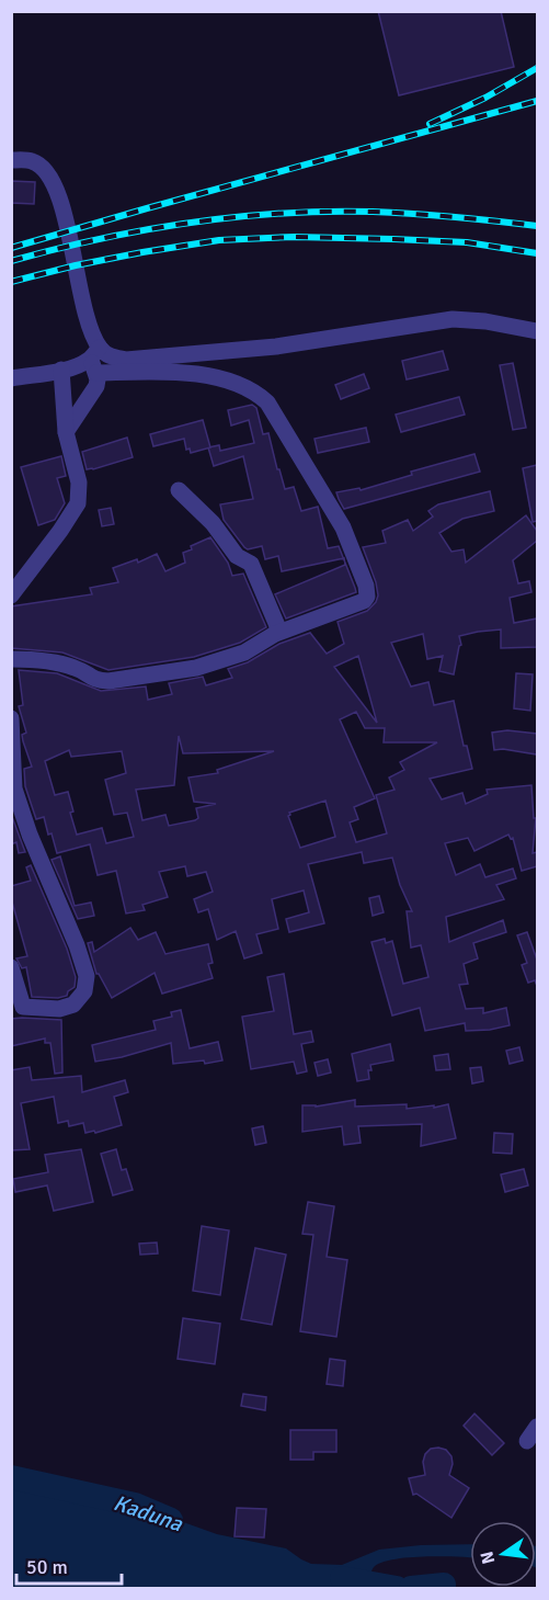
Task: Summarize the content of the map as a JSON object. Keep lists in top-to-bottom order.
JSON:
{
  "water": ["Kaduna"],
  "scale_bar": "50 m",
  "north": "left"
}
